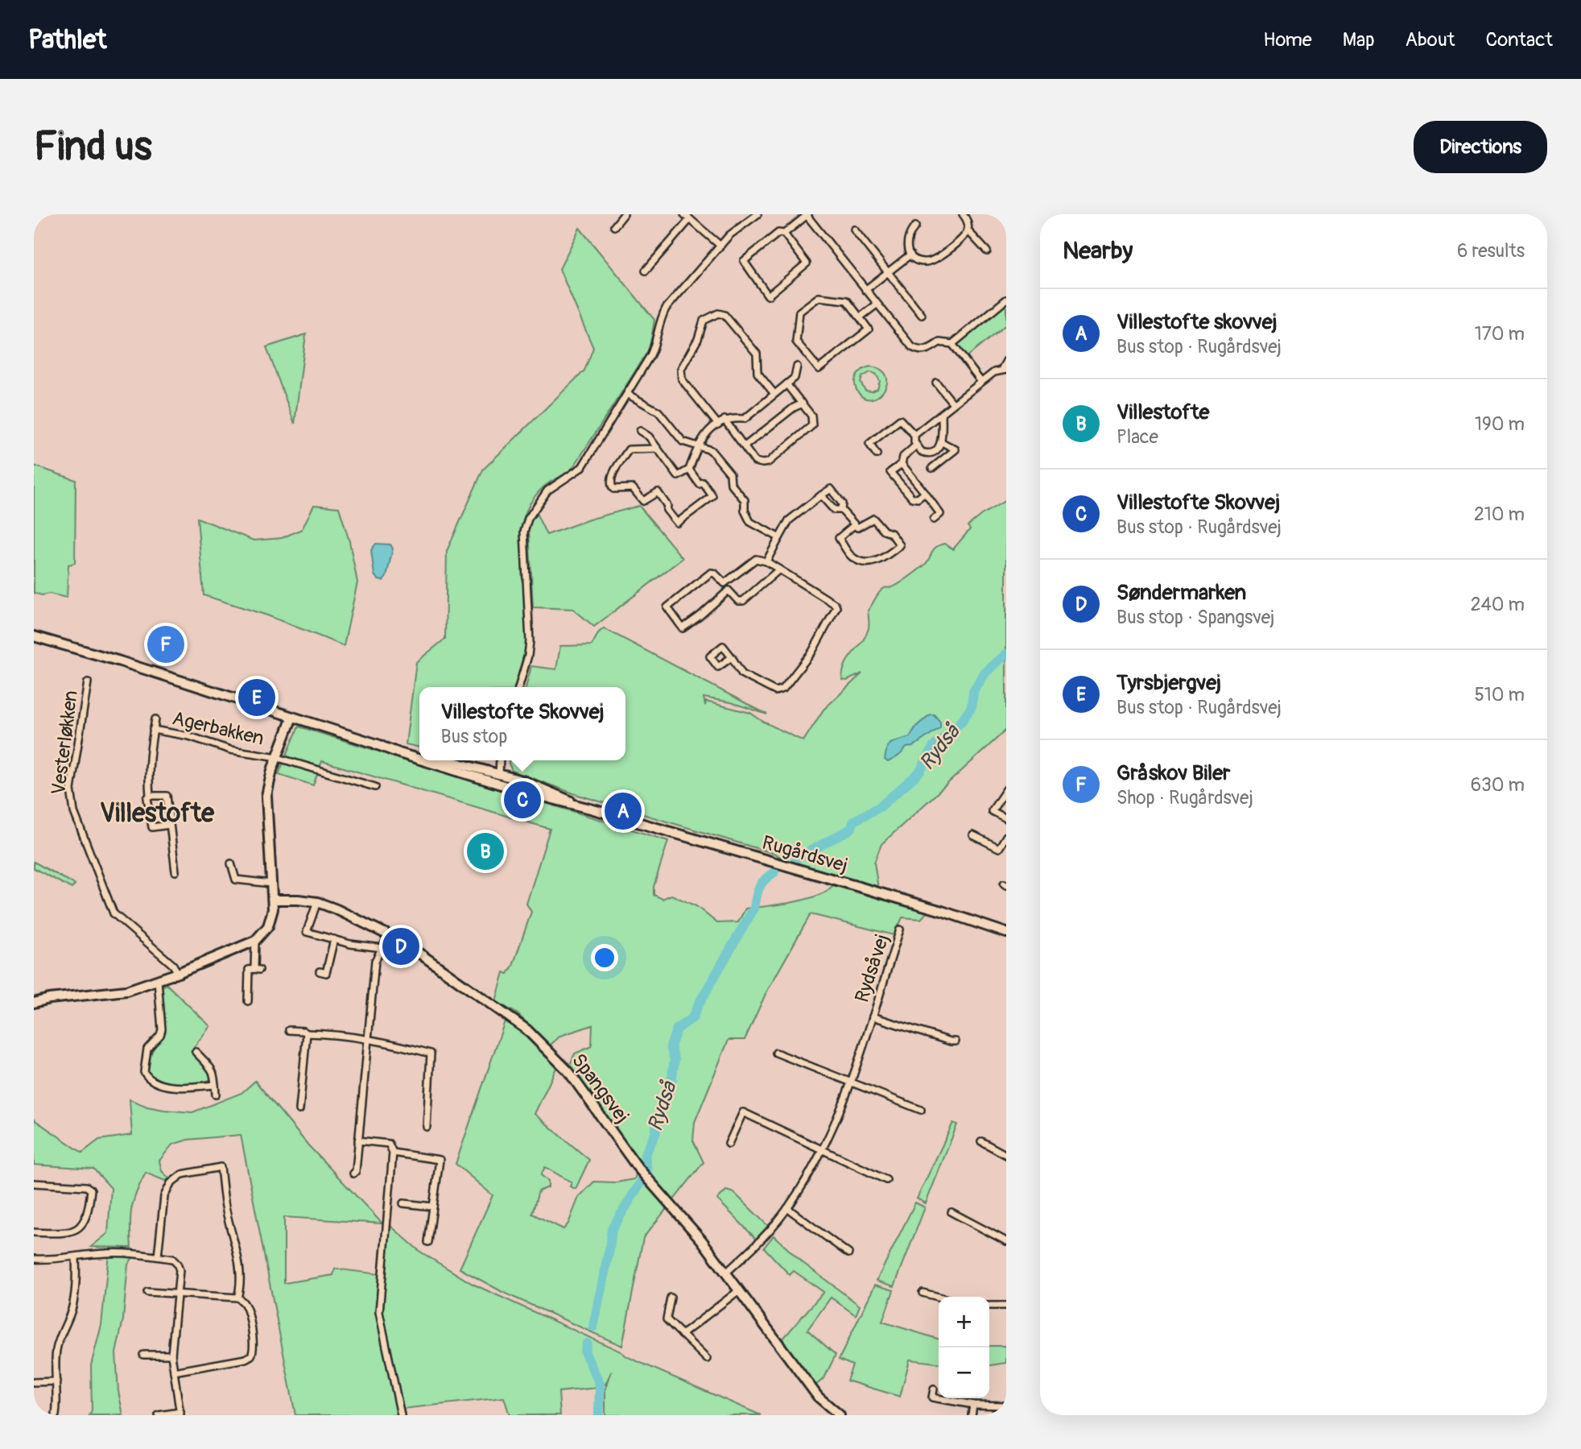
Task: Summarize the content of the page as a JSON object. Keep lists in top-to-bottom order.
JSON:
{
  "streets": {
    "street": [
      "Agerbakken",
      "Vesterløkken",
      "Rugårdsvej",
      "Rydsåvej",
      "Spangsvej"
    ]
  },
  "crossings": [
    ["Rydsåvej", "Spangsvej"]
  ],
  "districts": ["Villestofte"],
  "water": ["Rydså"],
  "page": {
    "header": "Pathlet",
    "nav": [
      "Home",
      "Map",
      "About",
      "Contact"
    ],
    "buttons": "Directions",
    "title": "Find us",
    "heading": ["Nearby", "6 results"],
    "list": [
      {
        "mark": "A",
        "name": "Villestofte skovvej",
        "note": "Bus stop · Rugårdsvej",
        "value": "170 m"
      },
      {
        "mark": "B",
        "name": "Villestofte",
        "note": "Place",
        "value": "190 m"
      },
      {
        "mark": "C",
        "name": "Villestofte Skovvej",
        "note": "Bus stop · Rugårdsvej",
        "value": "210 m"
      },
      {
        "mark": "D",
        "name": "Søndermarken",
        "note": "Bus stop · Spangsvej",
        "value": "240 m"
      },
      {
        "mark": "E",
        "name": "Tyrsbjergvej",
        "note": "Bus stop · Rugårdsvej",
        "value": "510 m"
      },
      {
        "mark": "F",
        "name": "Gråskov Biler",
        "note": "Shop · Rugårdsvej",
        "value": "630 m"
      }
    ],
    "pins": [
      "F",
      "E",
      "C",
      "A",
      "B",
      "D"
    ],
    "popup": ["Villestofte Skovvej", "Bus stop"],
    "map_buttons": ["+", "−"]
  }
}
